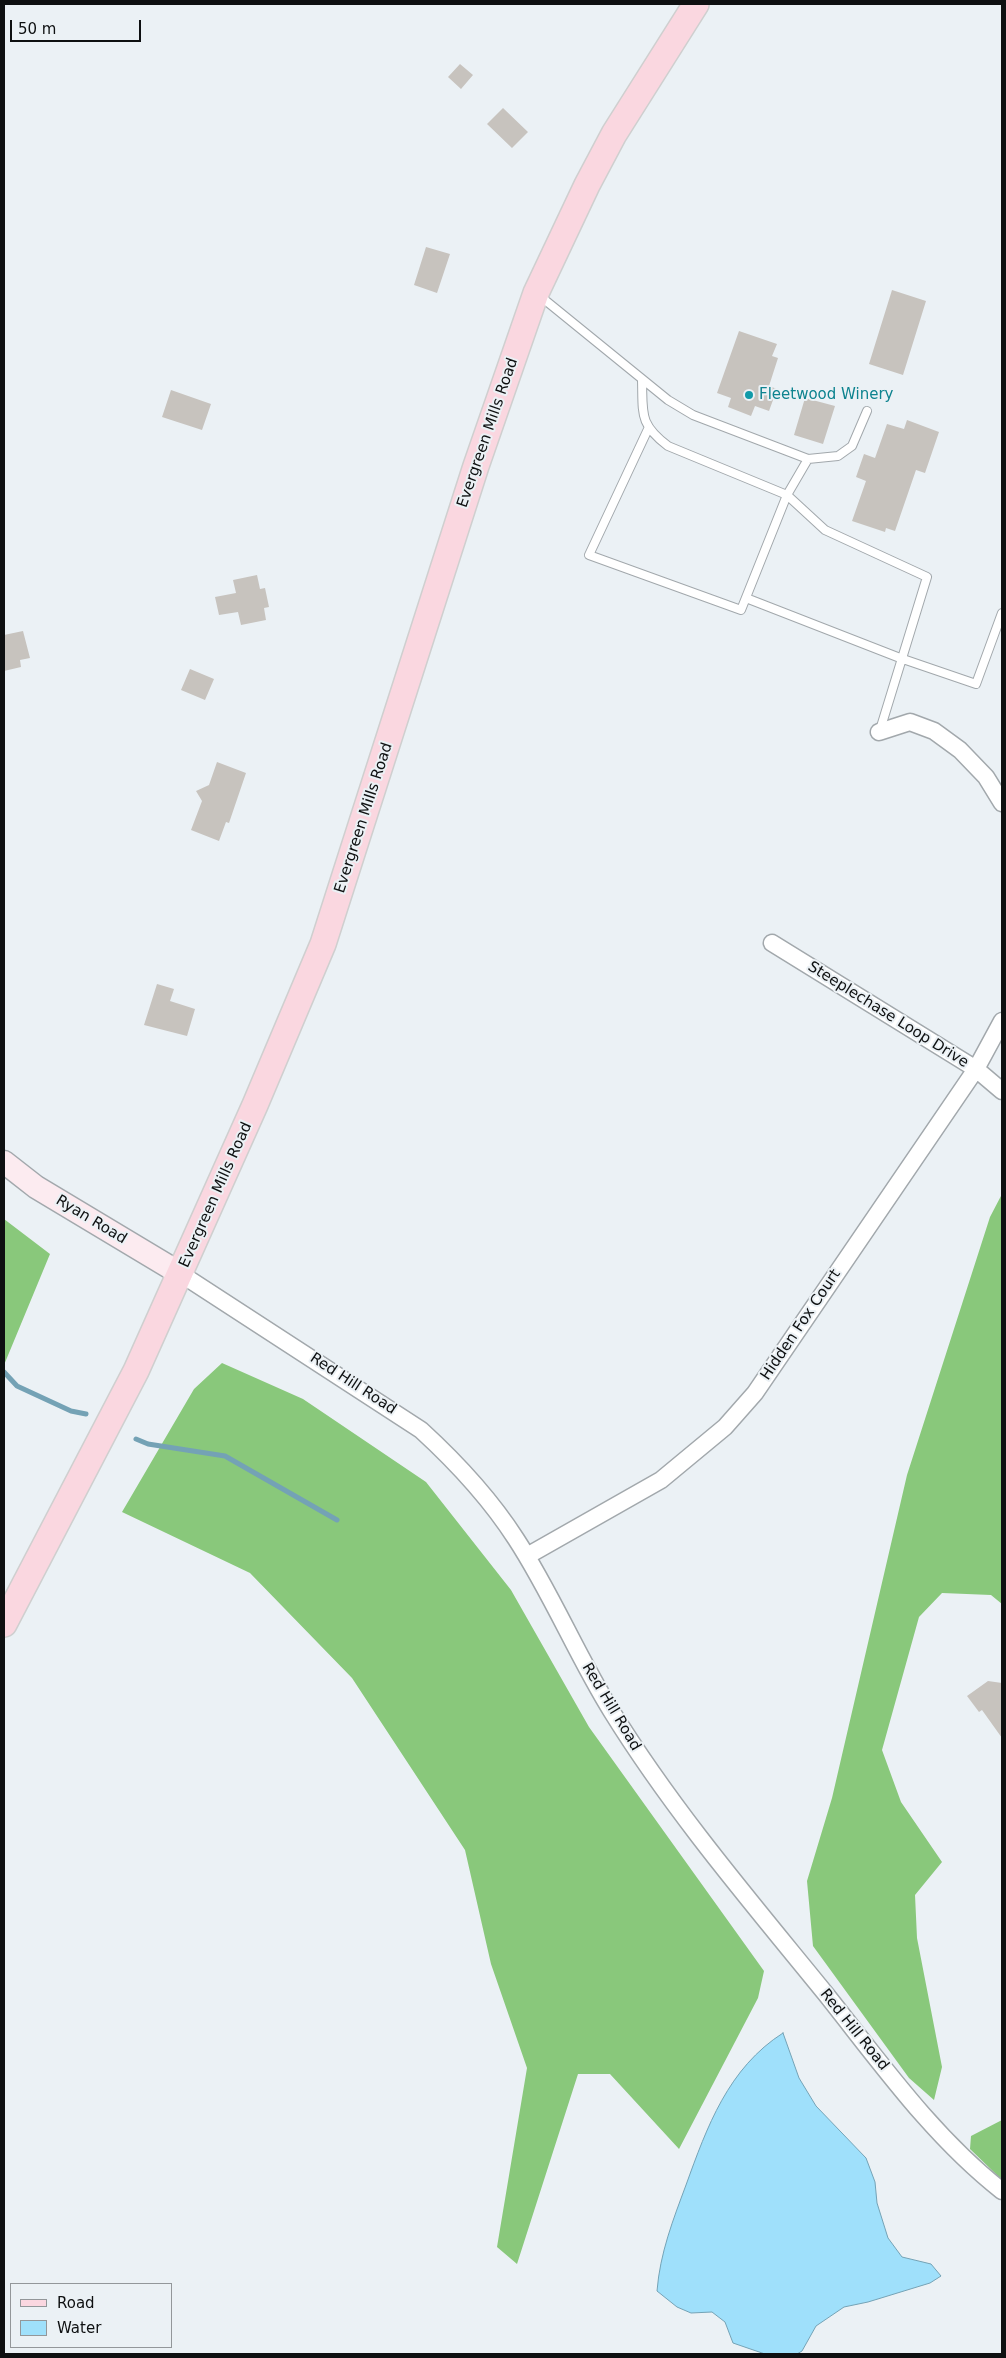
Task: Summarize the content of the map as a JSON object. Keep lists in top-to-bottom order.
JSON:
{
  "streets": {
    "main road": ["Evergreen Mills Road", "Ryan Road"],
    "street": ["Steeplechase Loop Drive", "Hidden Fox Court", "Red Hill Road"]
  },
  "crossings": [
    ["Evergreen Mills Road", "Ryan Road"],
    ["Evergreen Mills Road", "Red Hill Road"],
    ["Steeplechase Loop Drive", "Hidden Fox Court"],
    ["Ryan Road", "Red Hill Road"],
    ["Hidden Fox Court", "Red Hill Road"]
  ],
  "places": ["Fleetwood Winery"],
  "legend": ["Road", "Water"],
  "scale_bar": "50 m"
}
